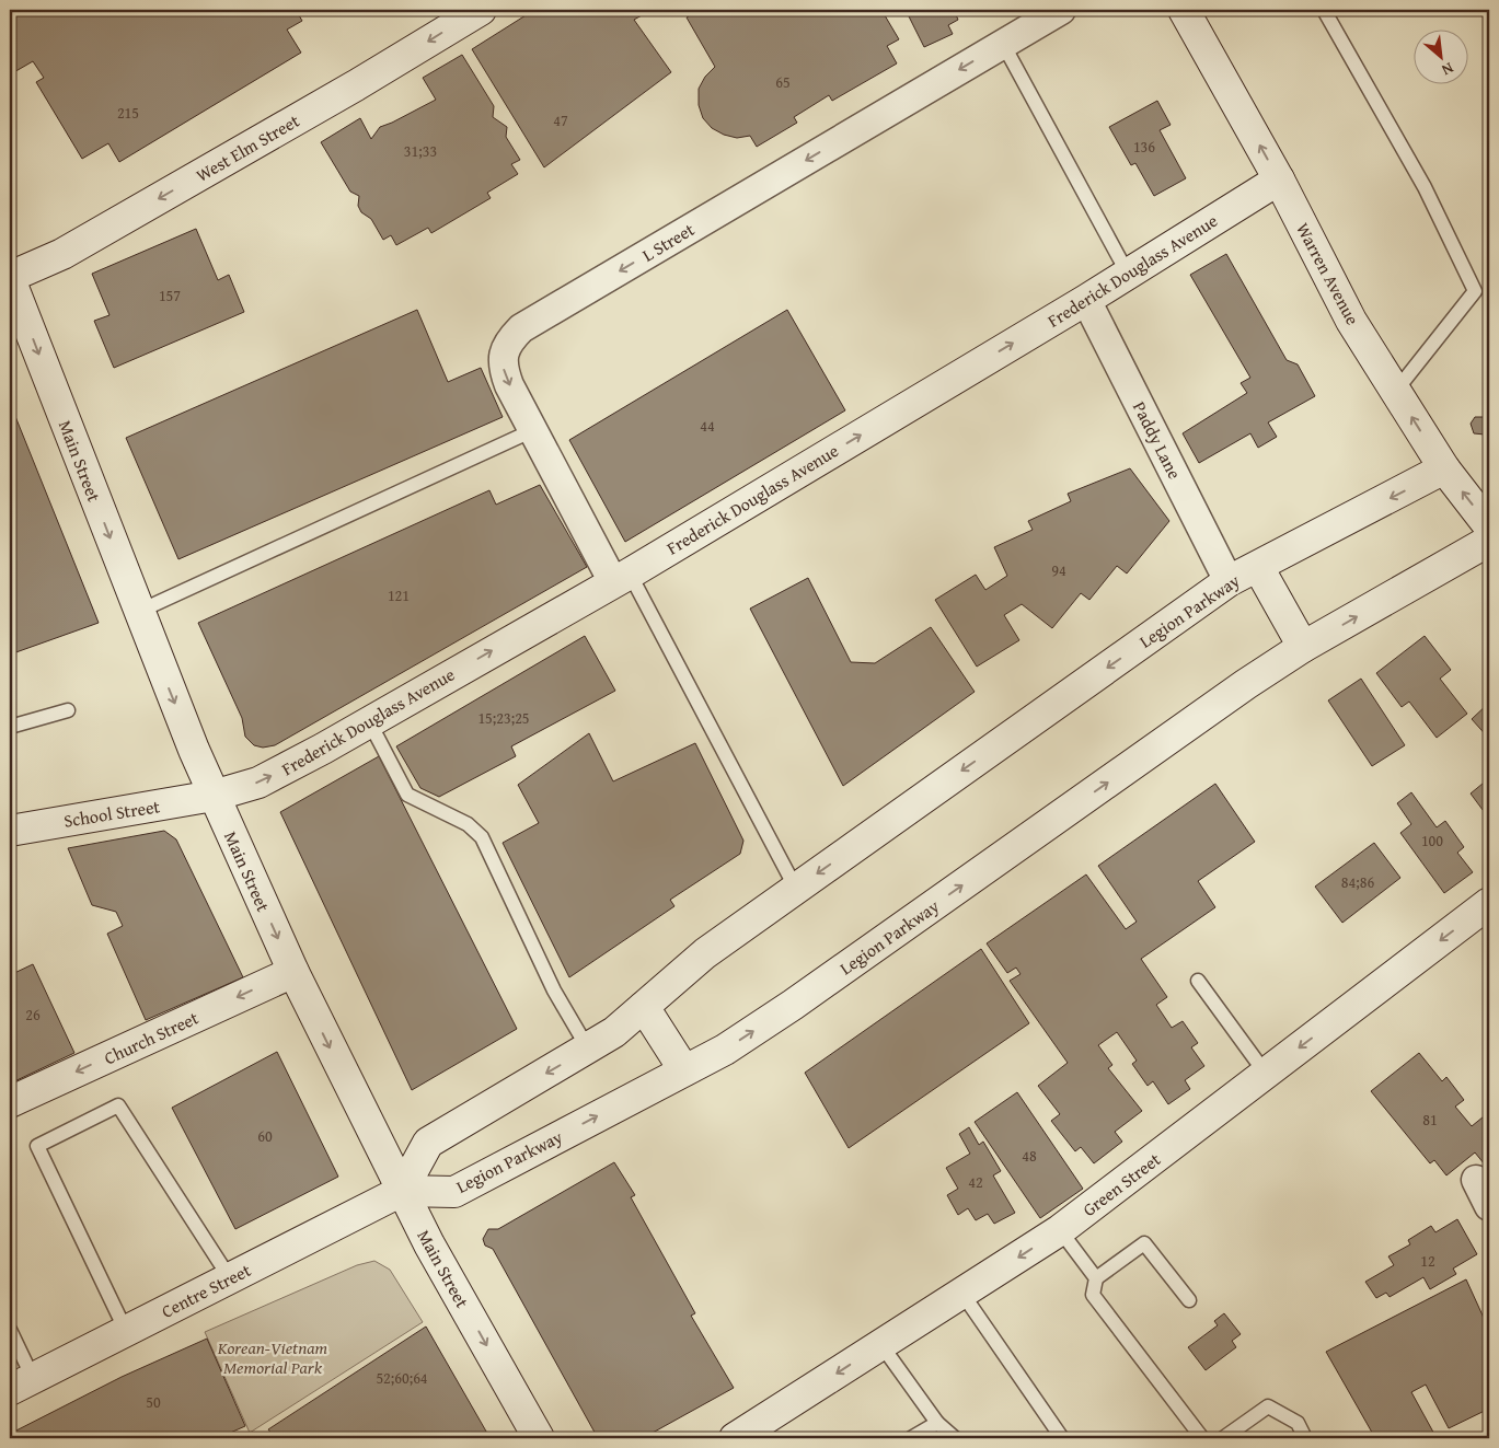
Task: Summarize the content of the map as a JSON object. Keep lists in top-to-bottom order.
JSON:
{
  "streets": {
    "main road": [
      "West Elm Street",
      "Frederick Douglass Avenue",
      "Warren Avenue",
      "Main Street",
      "Legion Parkway",
      "School Street",
      "Church Street",
      "Green Street",
      "Centre Street"
    ],
    "street": ["L Street", "Paddy Lane"]
  },
  "crossings": [
    ["West Elm Street", "Main Street"],
    ["L Street", "Frederick Douglass Avenue"],
    ["Frederick Douglass Avenue", "Warren Avenue"],
    ["Frederick Douglass Avenue", "Paddy Lane"],
    ["Frederick Douglass Avenue", "Main Street"],
    ["Frederick Douglass Avenue", "School Street"],
    ["Warren Avenue", "Legion Parkway"],
    ["Paddy Lane", "Legion Parkway"],
    ["Main Street", "Legion Parkway"],
    ["Main Street", "School Street"],
    ["Main Street", "Church Street"],
    ["Main Street", "Centre Street"],
    ["Legion Parkway", "Centre Street"]
  ],
  "one_way": [
    "West Elm Street",
    "L Street",
    "Frederick Douglass Avenue",
    "Warren Avenue",
    "Main Street",
    "Church Street",
    "Green Street"
  ],
  "parks": ["Korean-Vietnam Memorial Park"],
  "house_numbers": [
    "65",
    "215",
    "47",
    "136",
    "31;33",
    "157",
    "44",
    "94",
    "121",
    "15;23;25",
    "100",
    "84;86",
    "26",
    "81",
    "60",
    "48",
    "42",
    "12",
    "52;60;64",
    "50"
  ],
  "north": "bottom right"
}
